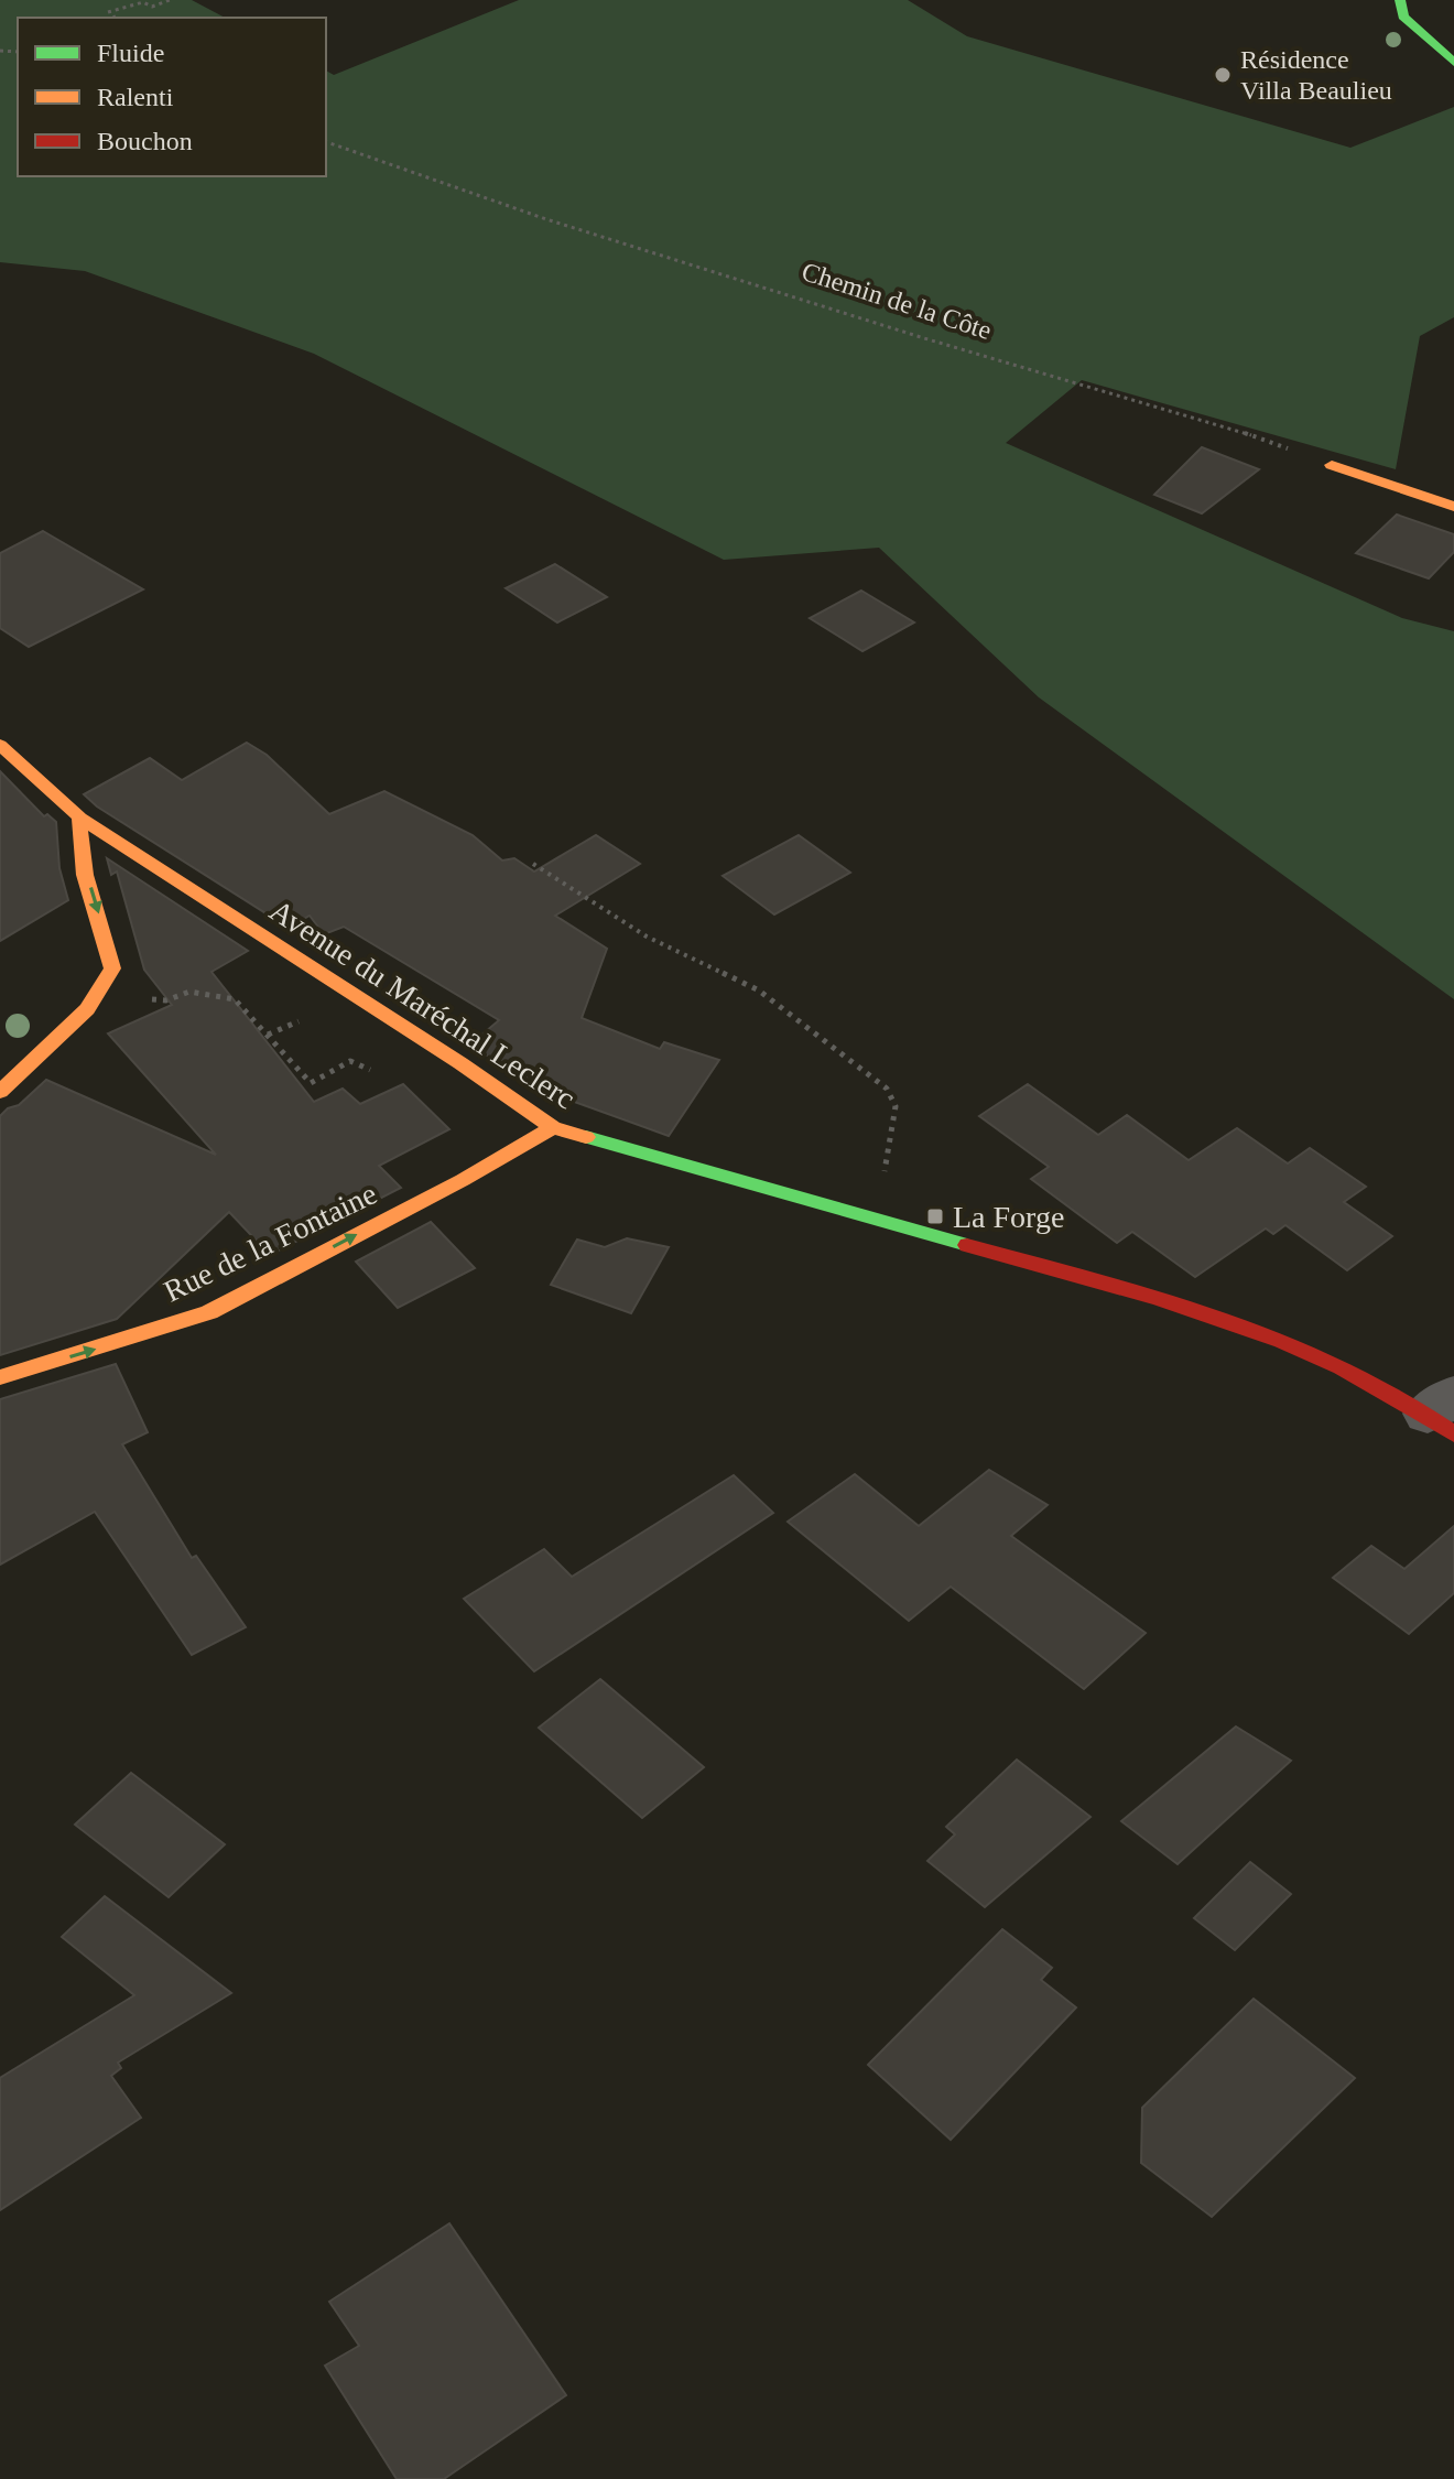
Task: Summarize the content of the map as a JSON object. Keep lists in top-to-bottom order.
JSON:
{
  "streets": {
    "street": ["Avenue du Maréchal Leclerc", "Rue de la Fontaine"],
    "path": ["Chemin de la Côte"]
  },
  "crossings": [
    ["Avenue du Maréchal Leclerc", "Rue de la Fontaine"]
  ],
  "one_way": ["Rue de la Fontaine"],
  "places": {
    "other": ["Résidence Villa Beaulieu"],
    "transit": ["La Forge"]
  },
  "legend": ["Fluide", "Ralenti", "Bouchon"]
}
